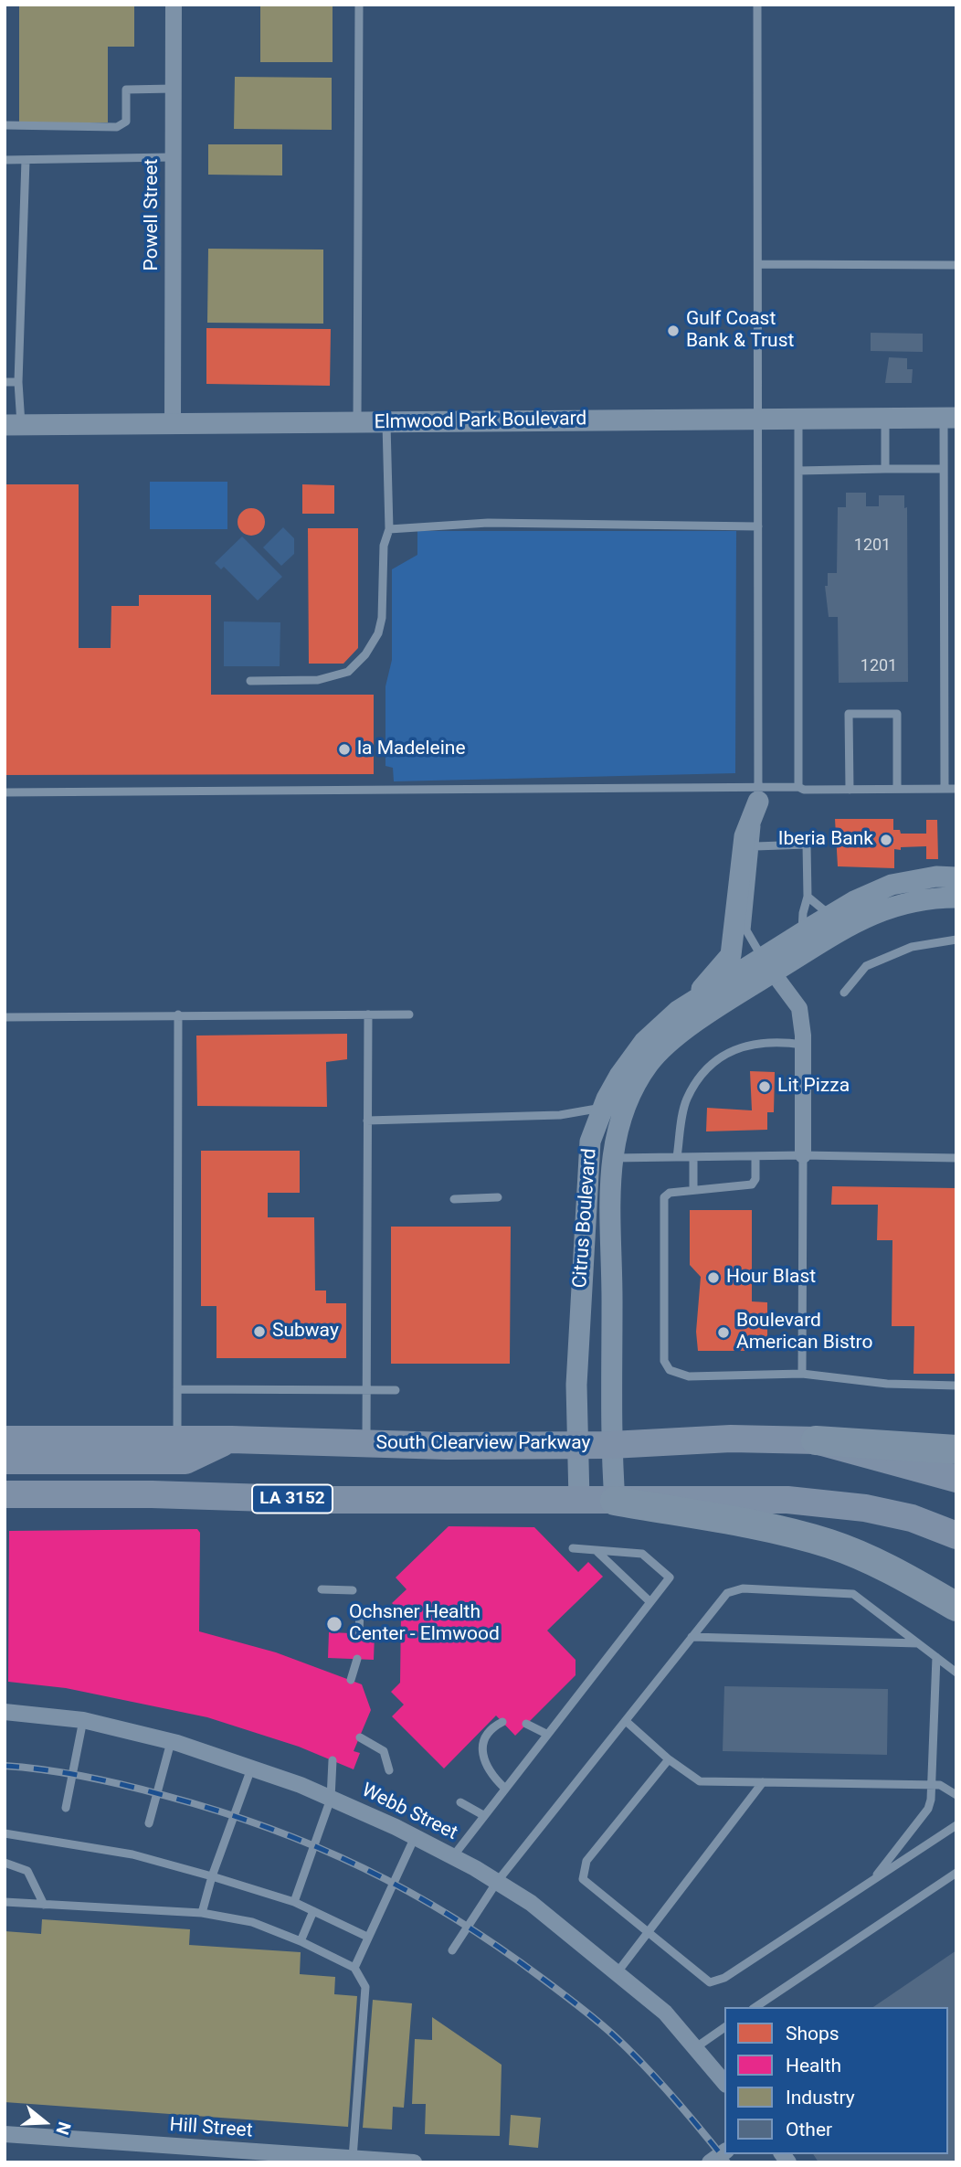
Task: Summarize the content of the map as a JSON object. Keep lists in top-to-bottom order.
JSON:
{
  "streets": {
    "highway": ["South Clearview Parkway", "LA 3152"],
    "street": [
      "Powell Street",
      "Elmwood Park Boulevard",
      "Citrus Boulevard",
      "Webb Street",
      "Hill Street"
    ]
  },
  "crossings": [
    ["Powell Street", "Elmwood Park Boulevard"],
    ["Citrus Boulevard", "South Clearview Parkway"],
    ["Citrus Boulevard", "LA 3152"]
  ],
  "places": [
    "Gulf Coast Bank & Trust",
    "la Madeleine",
    "Iberia Bank",
    "Lit Pizza",
    "Hour Blast",
    "Subway",
    "Boulevard American Bistro",
    "Ochsner Health Center - Elmwood"
  ],
  "house_numbers": ["1201", "1201"],
  "legend": [
    "Shops",
    "Health",
    "Industry",
    "Other"
  ],
  "north": "right"
}
